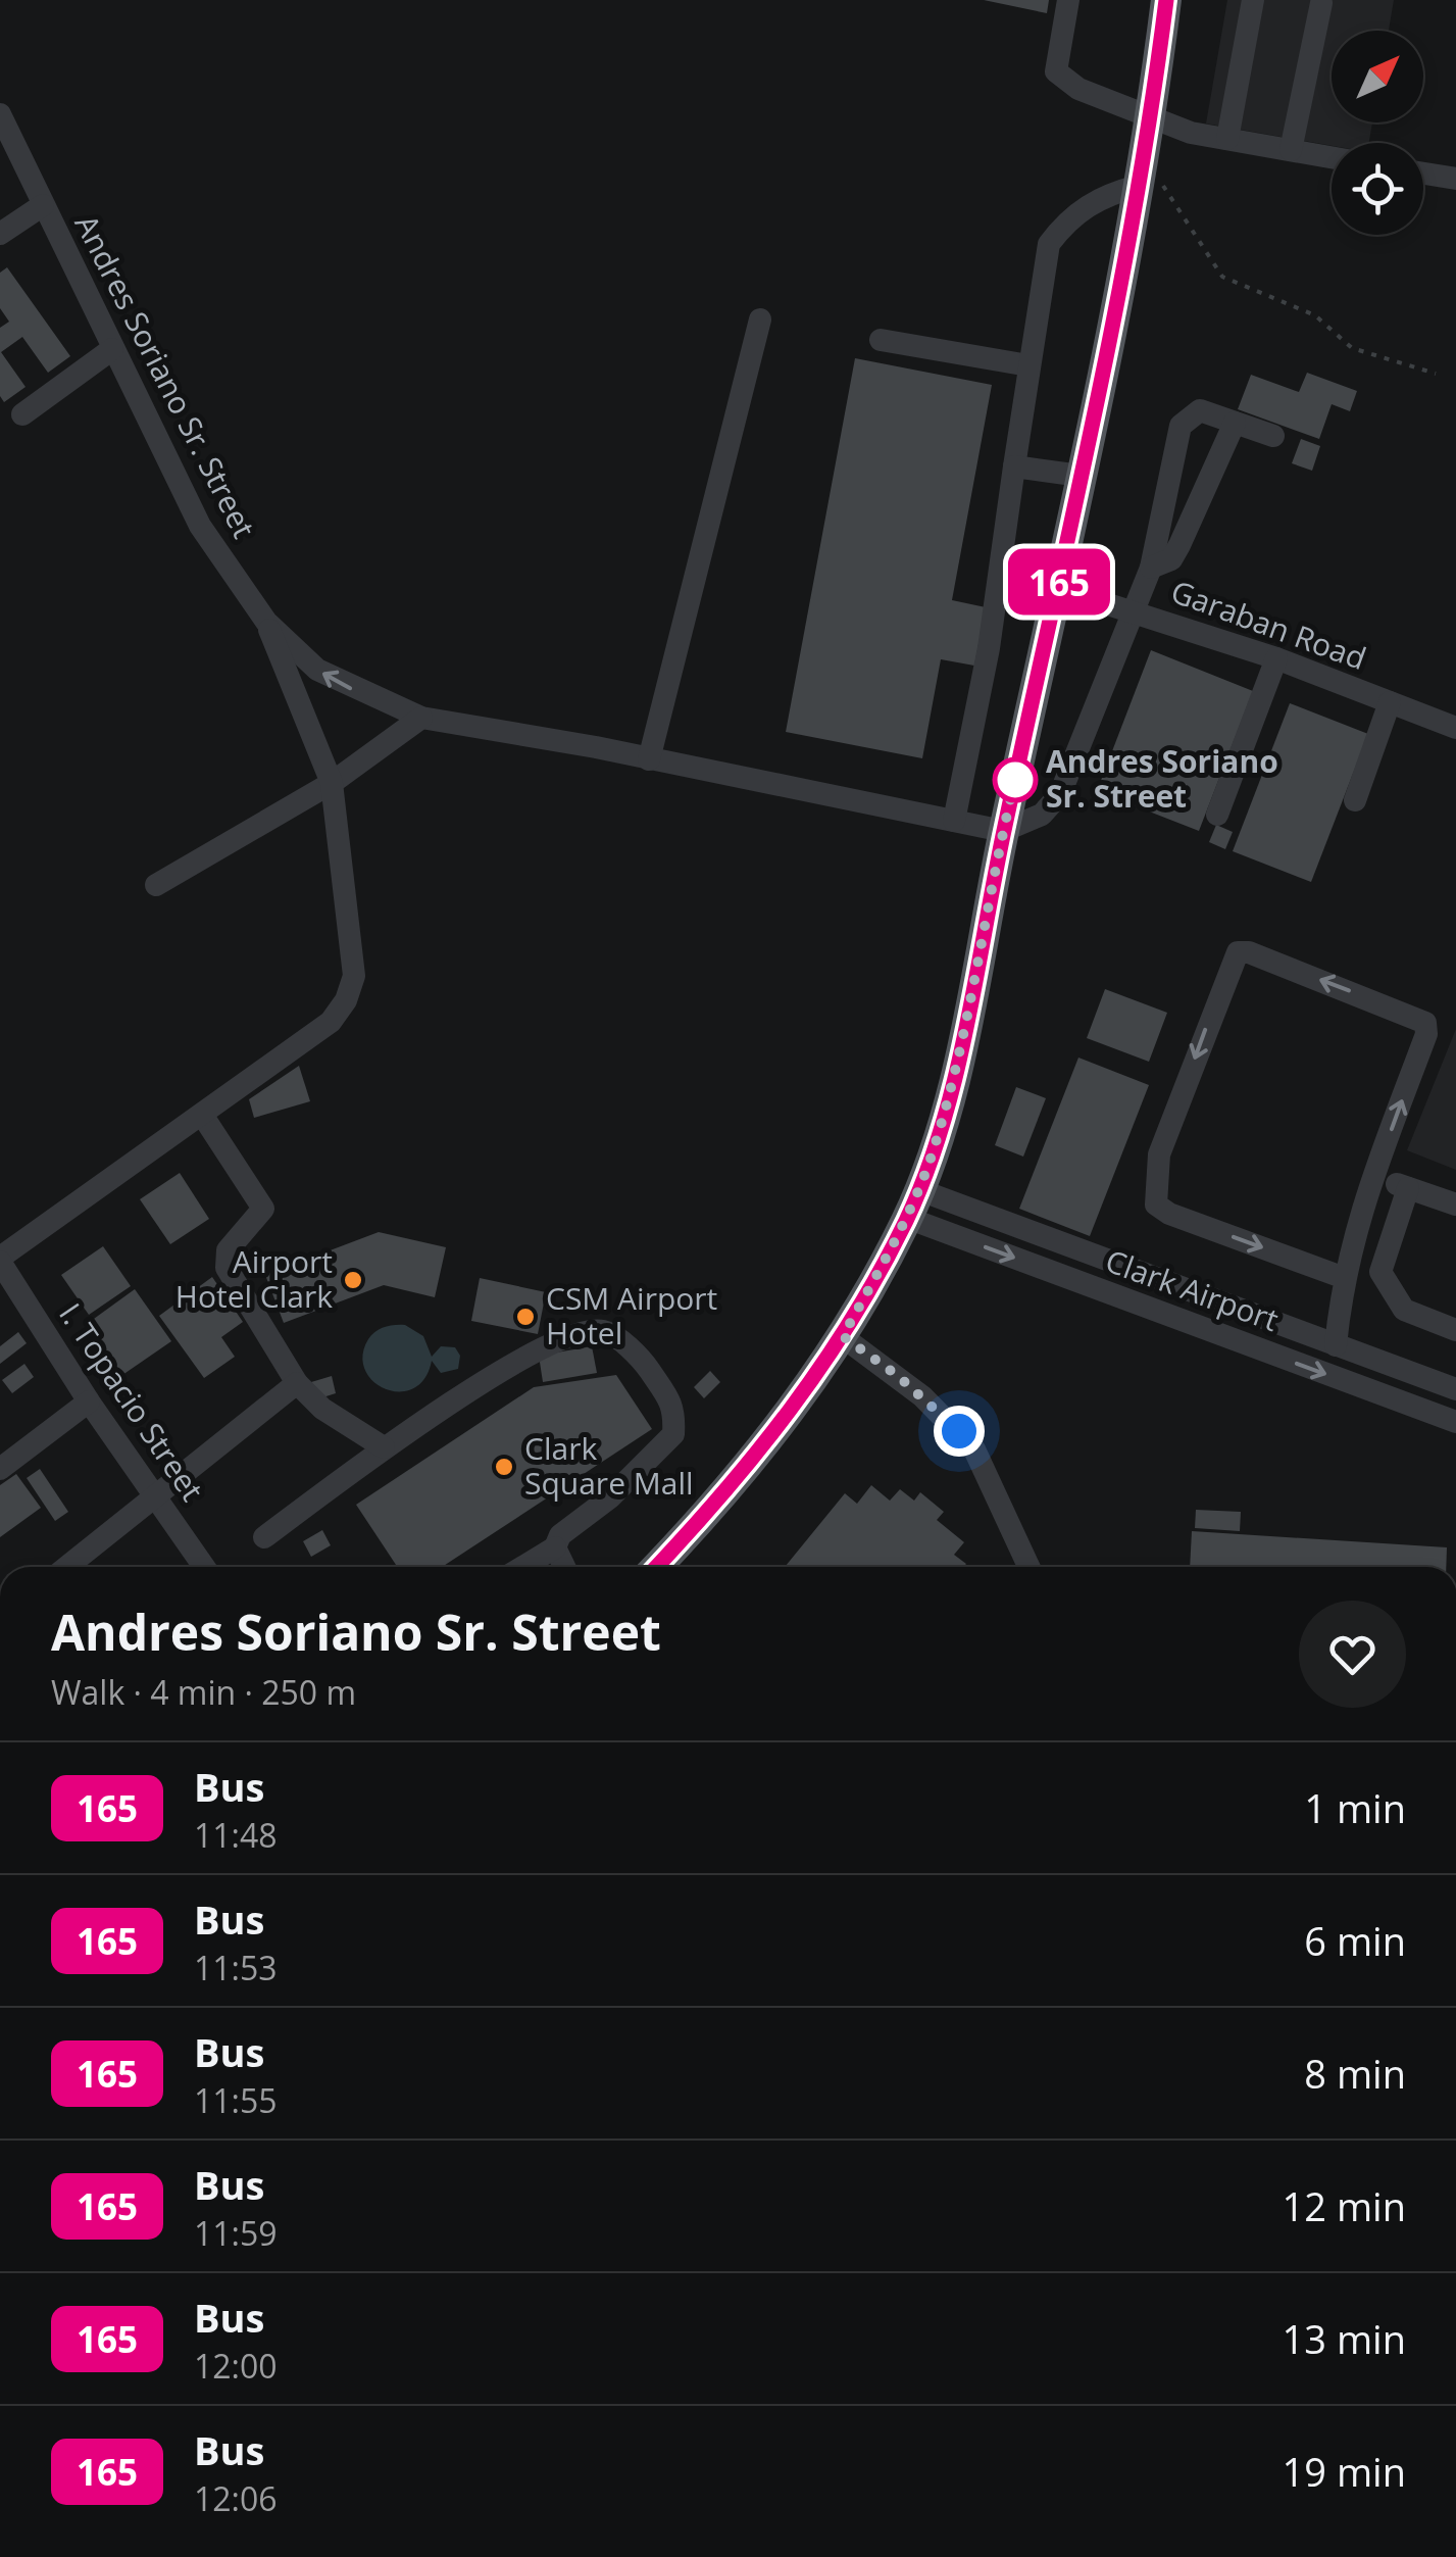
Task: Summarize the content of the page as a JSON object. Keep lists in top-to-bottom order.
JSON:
{
  "streets": {
    "street": [
      "Andres Soriano Sr. Street",
      "Garaban Road",
      "Clark Airport",
      "I. Topacio Street"
    ]
  },
  "places": [
    "Andres Soriano Sr. Street",
    "Airport Hotel Clark",
    "CSM Airport Hotel",
    "Clark Square Mall"
  ],
  "lines": ["bus line 165"],
  "north": "top right",
  "page": {
    "on_map": "165",
    "heading": ["Andres Soriano Sr. Street", "Walk · 4 min · 250 m"],
    "list": [
      {
        "mark": "165",
        "name": "Bus",
        "note": "11:48",
        "value": "1 min"
      },
      {
        "mark": "165",
        "name": "Bus",
        "note": "11:53",
        "value": "6 min"
      },
      {
        "mark": "165",
        "name": "Bus",
        "note": "11:55",
        "value": "8 min"
      },
      {
        "mark": "165",
        "name": "Bus",
        "note": "11:59",
        "value": "12 min"
      },
      {
        "mark": "165",
        "name": "Bus",
        "note": "12:00",
        "value": "13 min"
      },
      {
        "mark": "165",
        "name": "Bus",
        "note": "12:06",
        "value": "19 min"
      }
    ]
  }
}
